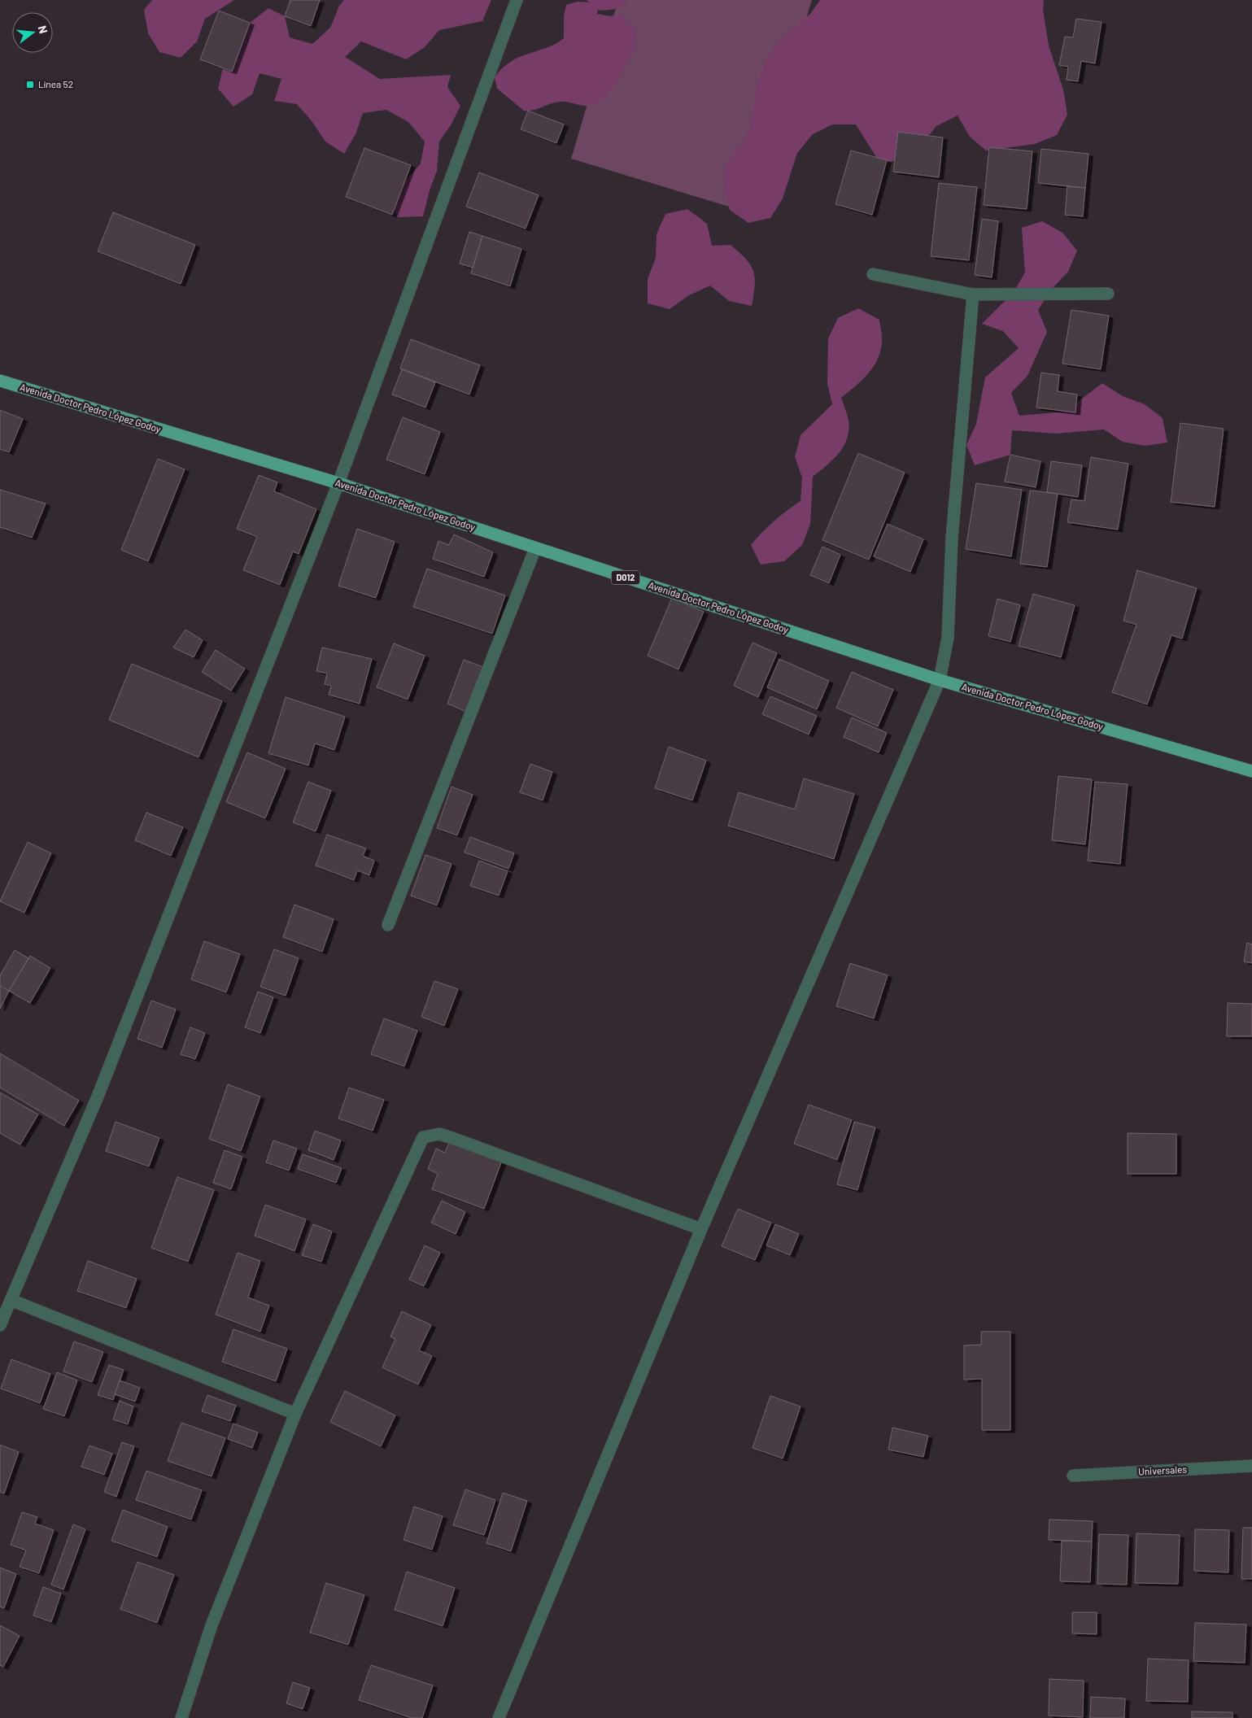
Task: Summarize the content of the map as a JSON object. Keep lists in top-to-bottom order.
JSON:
{
  "streets": {
    "main road": ["Avenida Doctor Pedro López Godoy", "D012"],
    "street": ["Universales"]
  },
  "places": {
    "transit": ["Línea 52"]
  },
  "north": "right"
}
